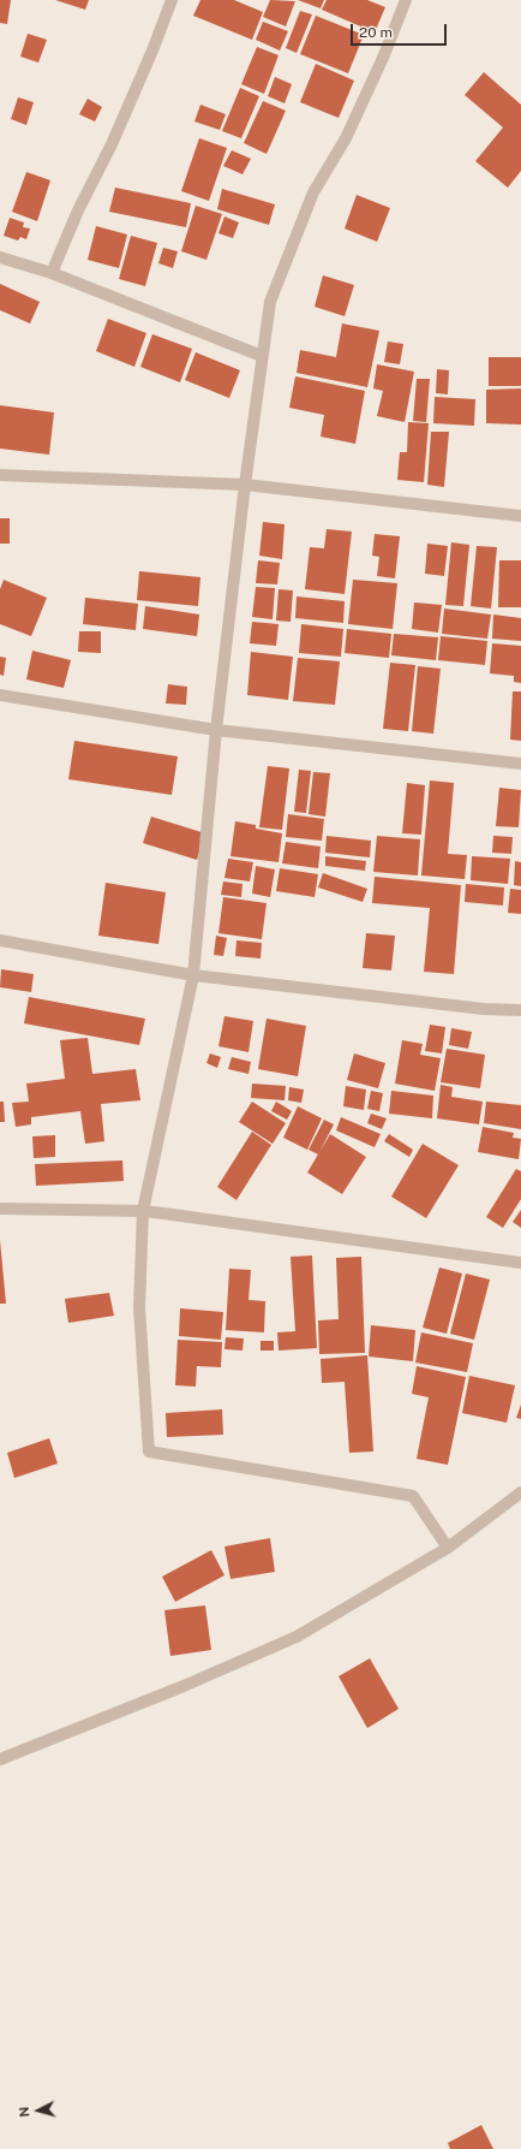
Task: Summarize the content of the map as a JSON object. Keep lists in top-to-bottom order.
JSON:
{
  "scale_bar": "20 m",
  "north": "left"
}
